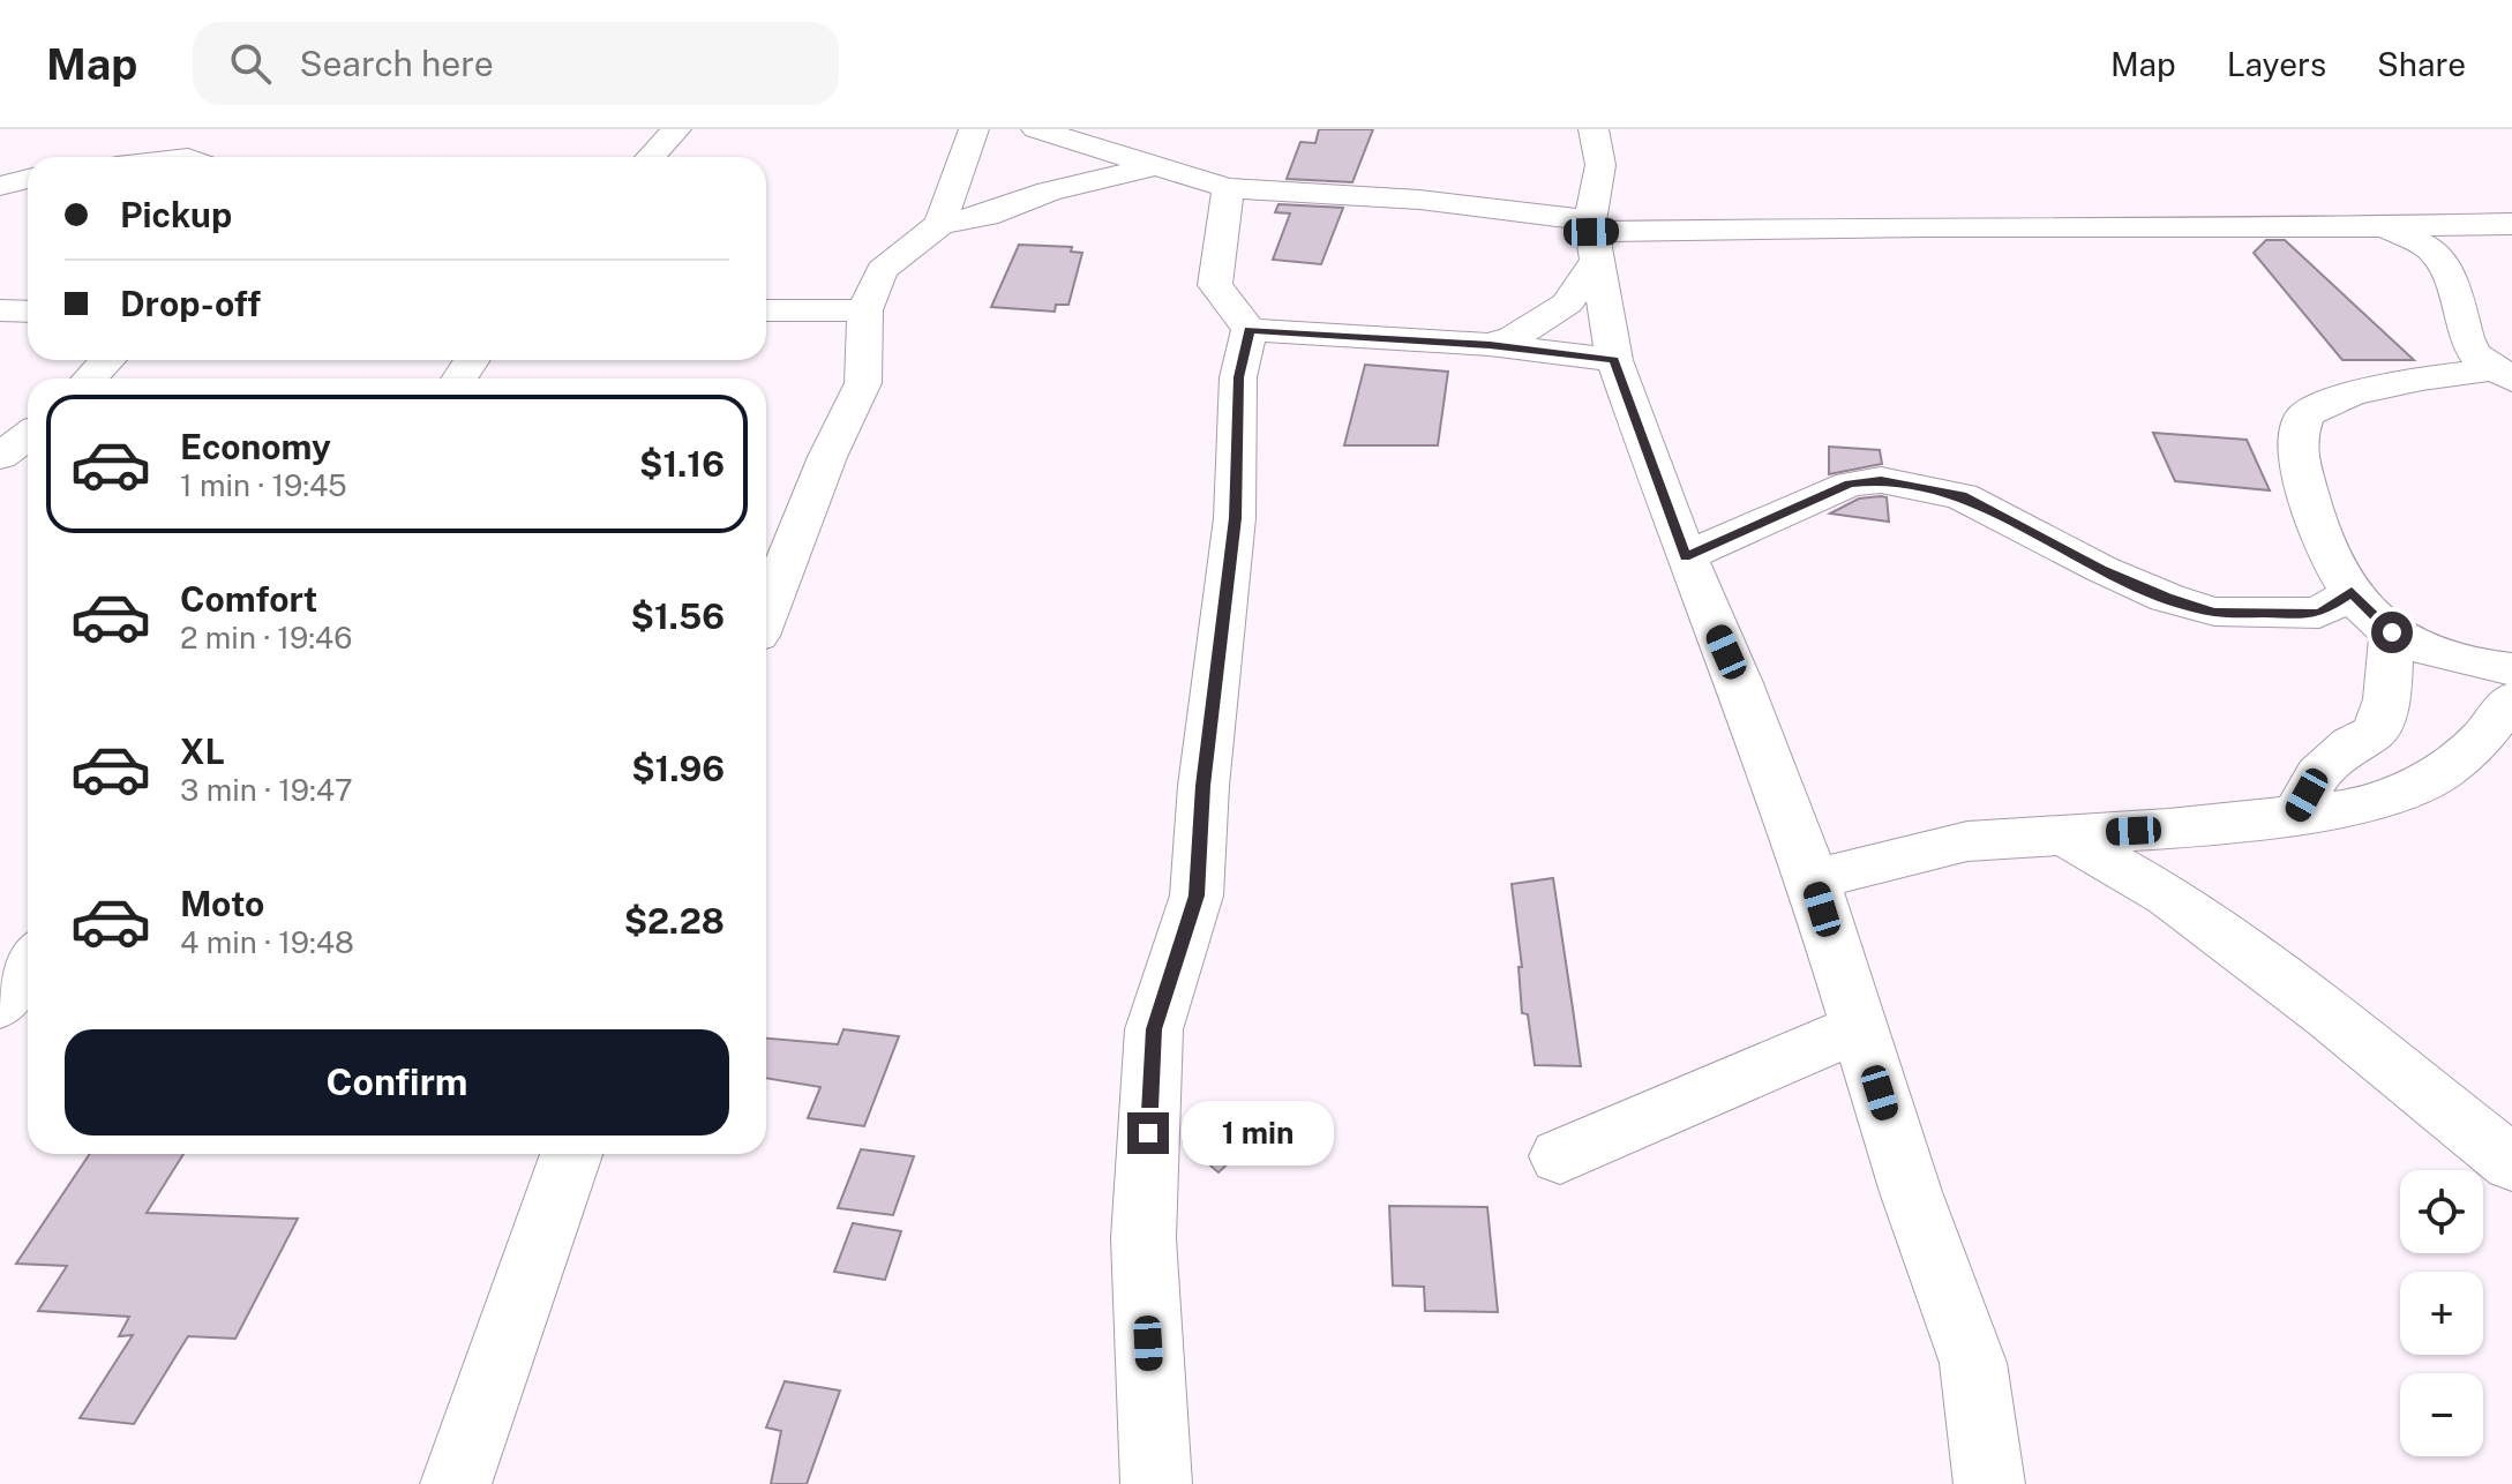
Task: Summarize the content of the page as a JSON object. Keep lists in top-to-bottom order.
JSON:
{
  "page": {
    "header": "Map",
    "search": "Search here",
    "nav": ["Map", "Layers", "Share"],
    "banner": ["Pickup", "Drop-off"],
    "list": [
      {
        "name": "Economy",
        "note": "1 min · 19:45",
        "value": "$1.16"
      },
      {
        "name": "Comfort",
        "note": "2 min · 19:46",
        "value": "$1.56"
      },
      {
        "name": "XL",
        "note": "3 min · 19:47",
        "value": "$1.96"
      },
      {
        "name": "Moto",
        "note": "4 min · 19:48",
        "value": "$2.28"
      }
    ],
    "buttons": "Confirm",
    "bubble": "1 min",
    "map_buttons": ["+", "−"]
  }
}
